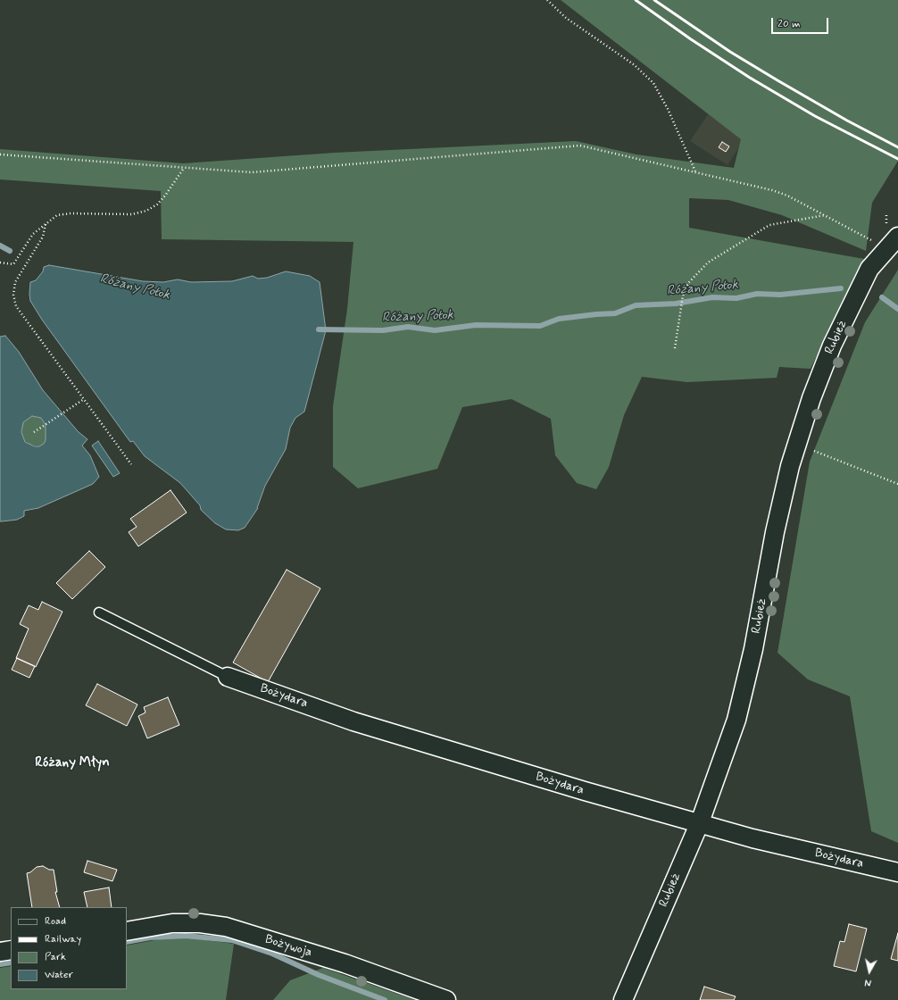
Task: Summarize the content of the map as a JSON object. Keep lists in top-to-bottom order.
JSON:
{
  "streets": {
    "street": ["Rubież", "Bożydara", "Bożywoja"]
  },
  "crossings": [
    ["Rubież", "Bożydara"]
  ],
  "districts": ["Różany Młyn"],
  "water": ["Różany Potok"],
  "legend": [
    "Road",
    "Railway",
    "Park",
    "Water"
  ],
  "scale_bar": "20 m",
  "north": "bottom"
}
